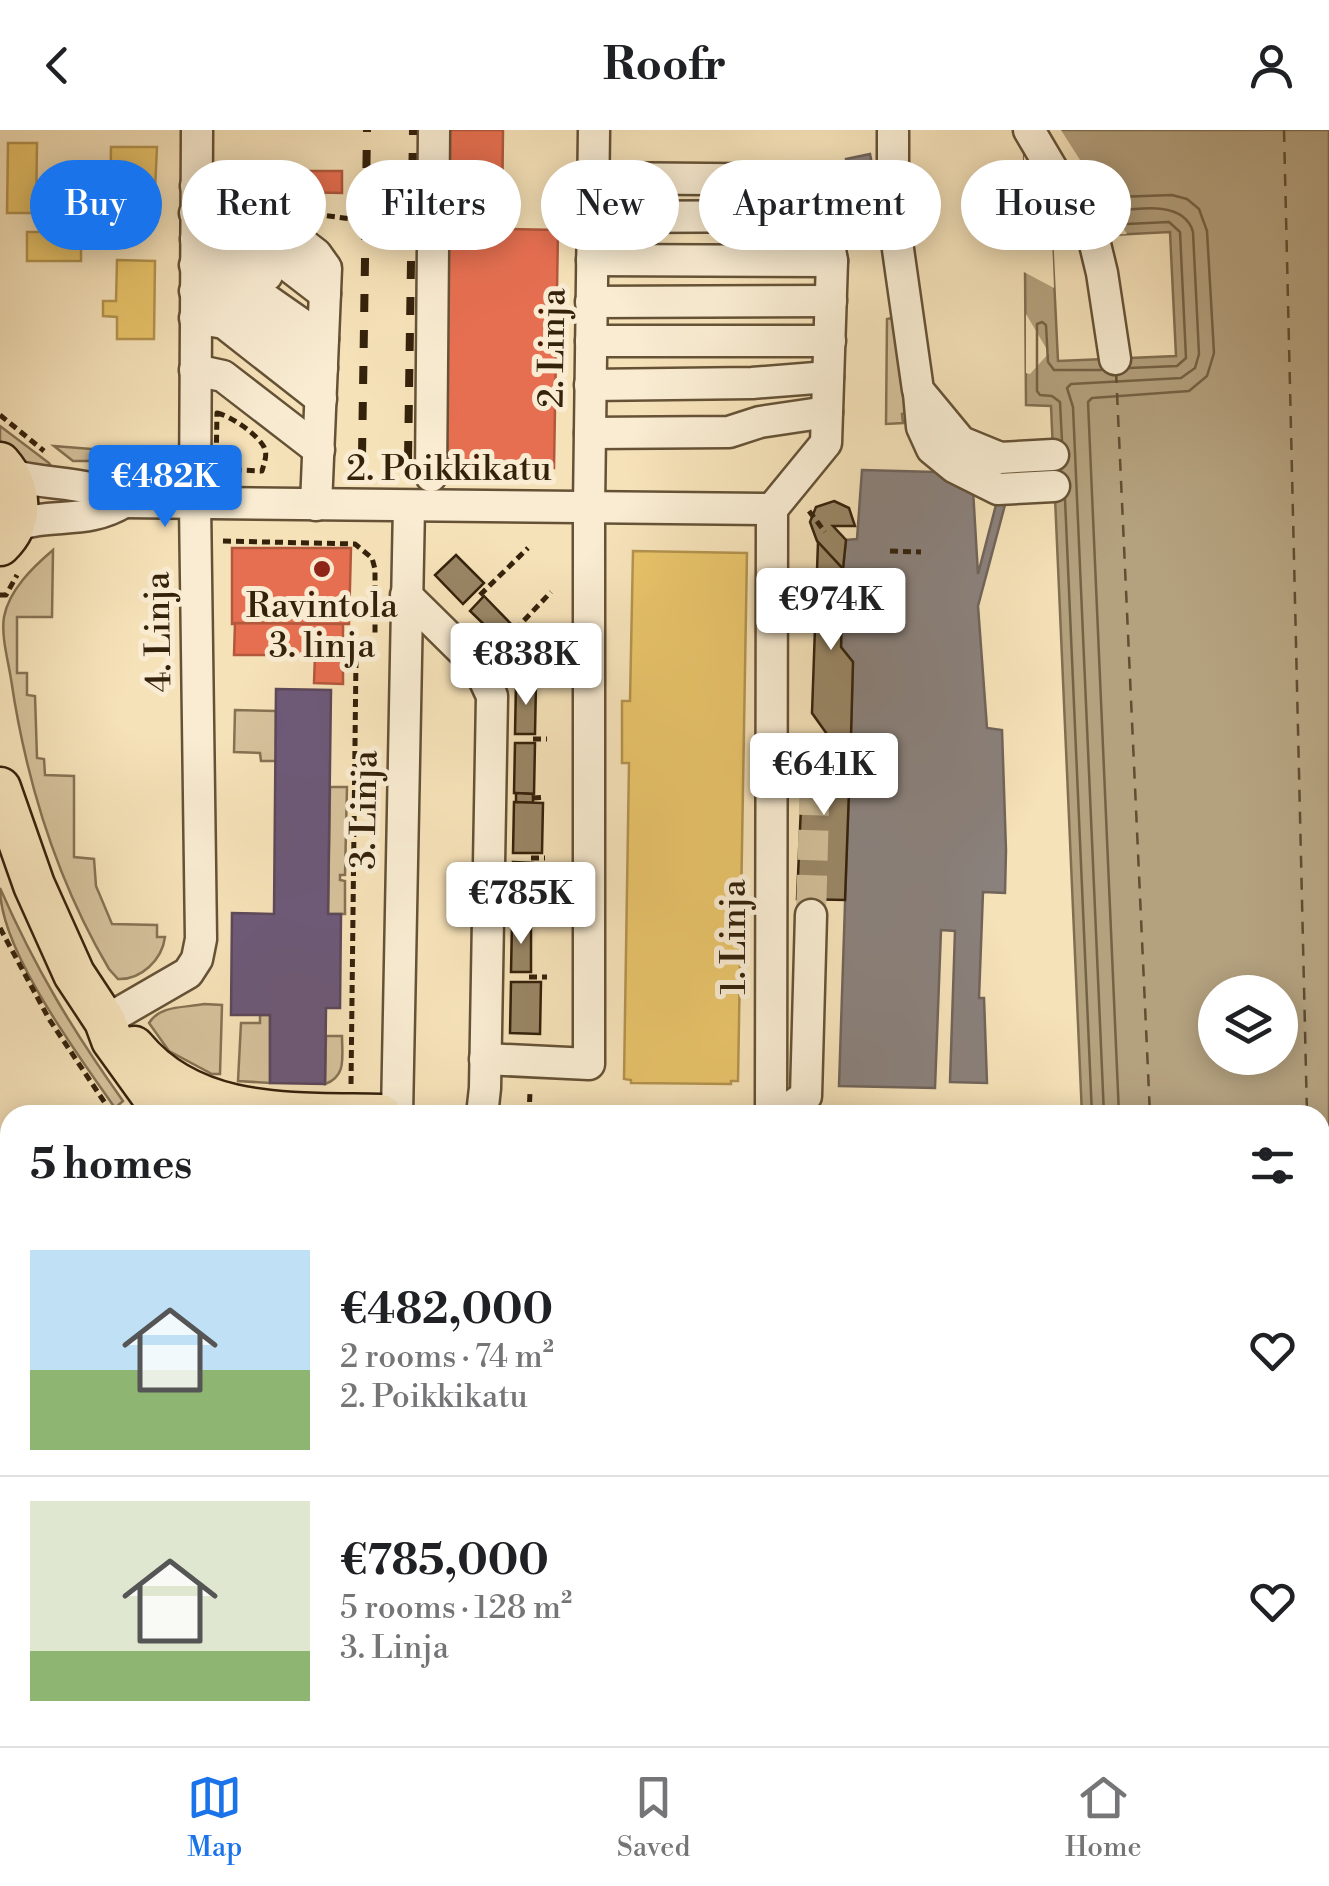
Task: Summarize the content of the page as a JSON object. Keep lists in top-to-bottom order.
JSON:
{
  "streets": {
    "street": [
      "2. Linja",
      "2. Poikkikatu",
      "4. Linja",
      "3. Linja",
      "1. Linja"
    ]
  },
  "crossings": [
    ["2. Linja", "2. Poikkikatu"],
    ["2. Poikkikatu", "4. Linja"],
    ["2. Poikkikatu", "3. Linja"],
    ["2. Poikkikatu", "1. Linja"]
  ],
  "places": ["Ravintola 3. linja"],
  "page": {
    "header": "Roofr",
    "chip": [
      "Buy",
      "Rent",
      "Filters",
      "New",
      "Apartment",
      "House"
    ],
    "price": [
      "€482K",
      "€974K",
      "€838K",
      "€641K",
      "€785K"
    ],
    "heading": "5 homes",
    "list": [
      {
        "name": "€482,000",
        "note": "2 rooms · 74 m² · 2. Poikkikatu"
      },
      {
        "name": "€785,000",
        "note": "5 rooms · 128 m² · 3. Linja"
      }
    ],
    "tabs": ["Map", "Saved", "Home"]
  }
}
